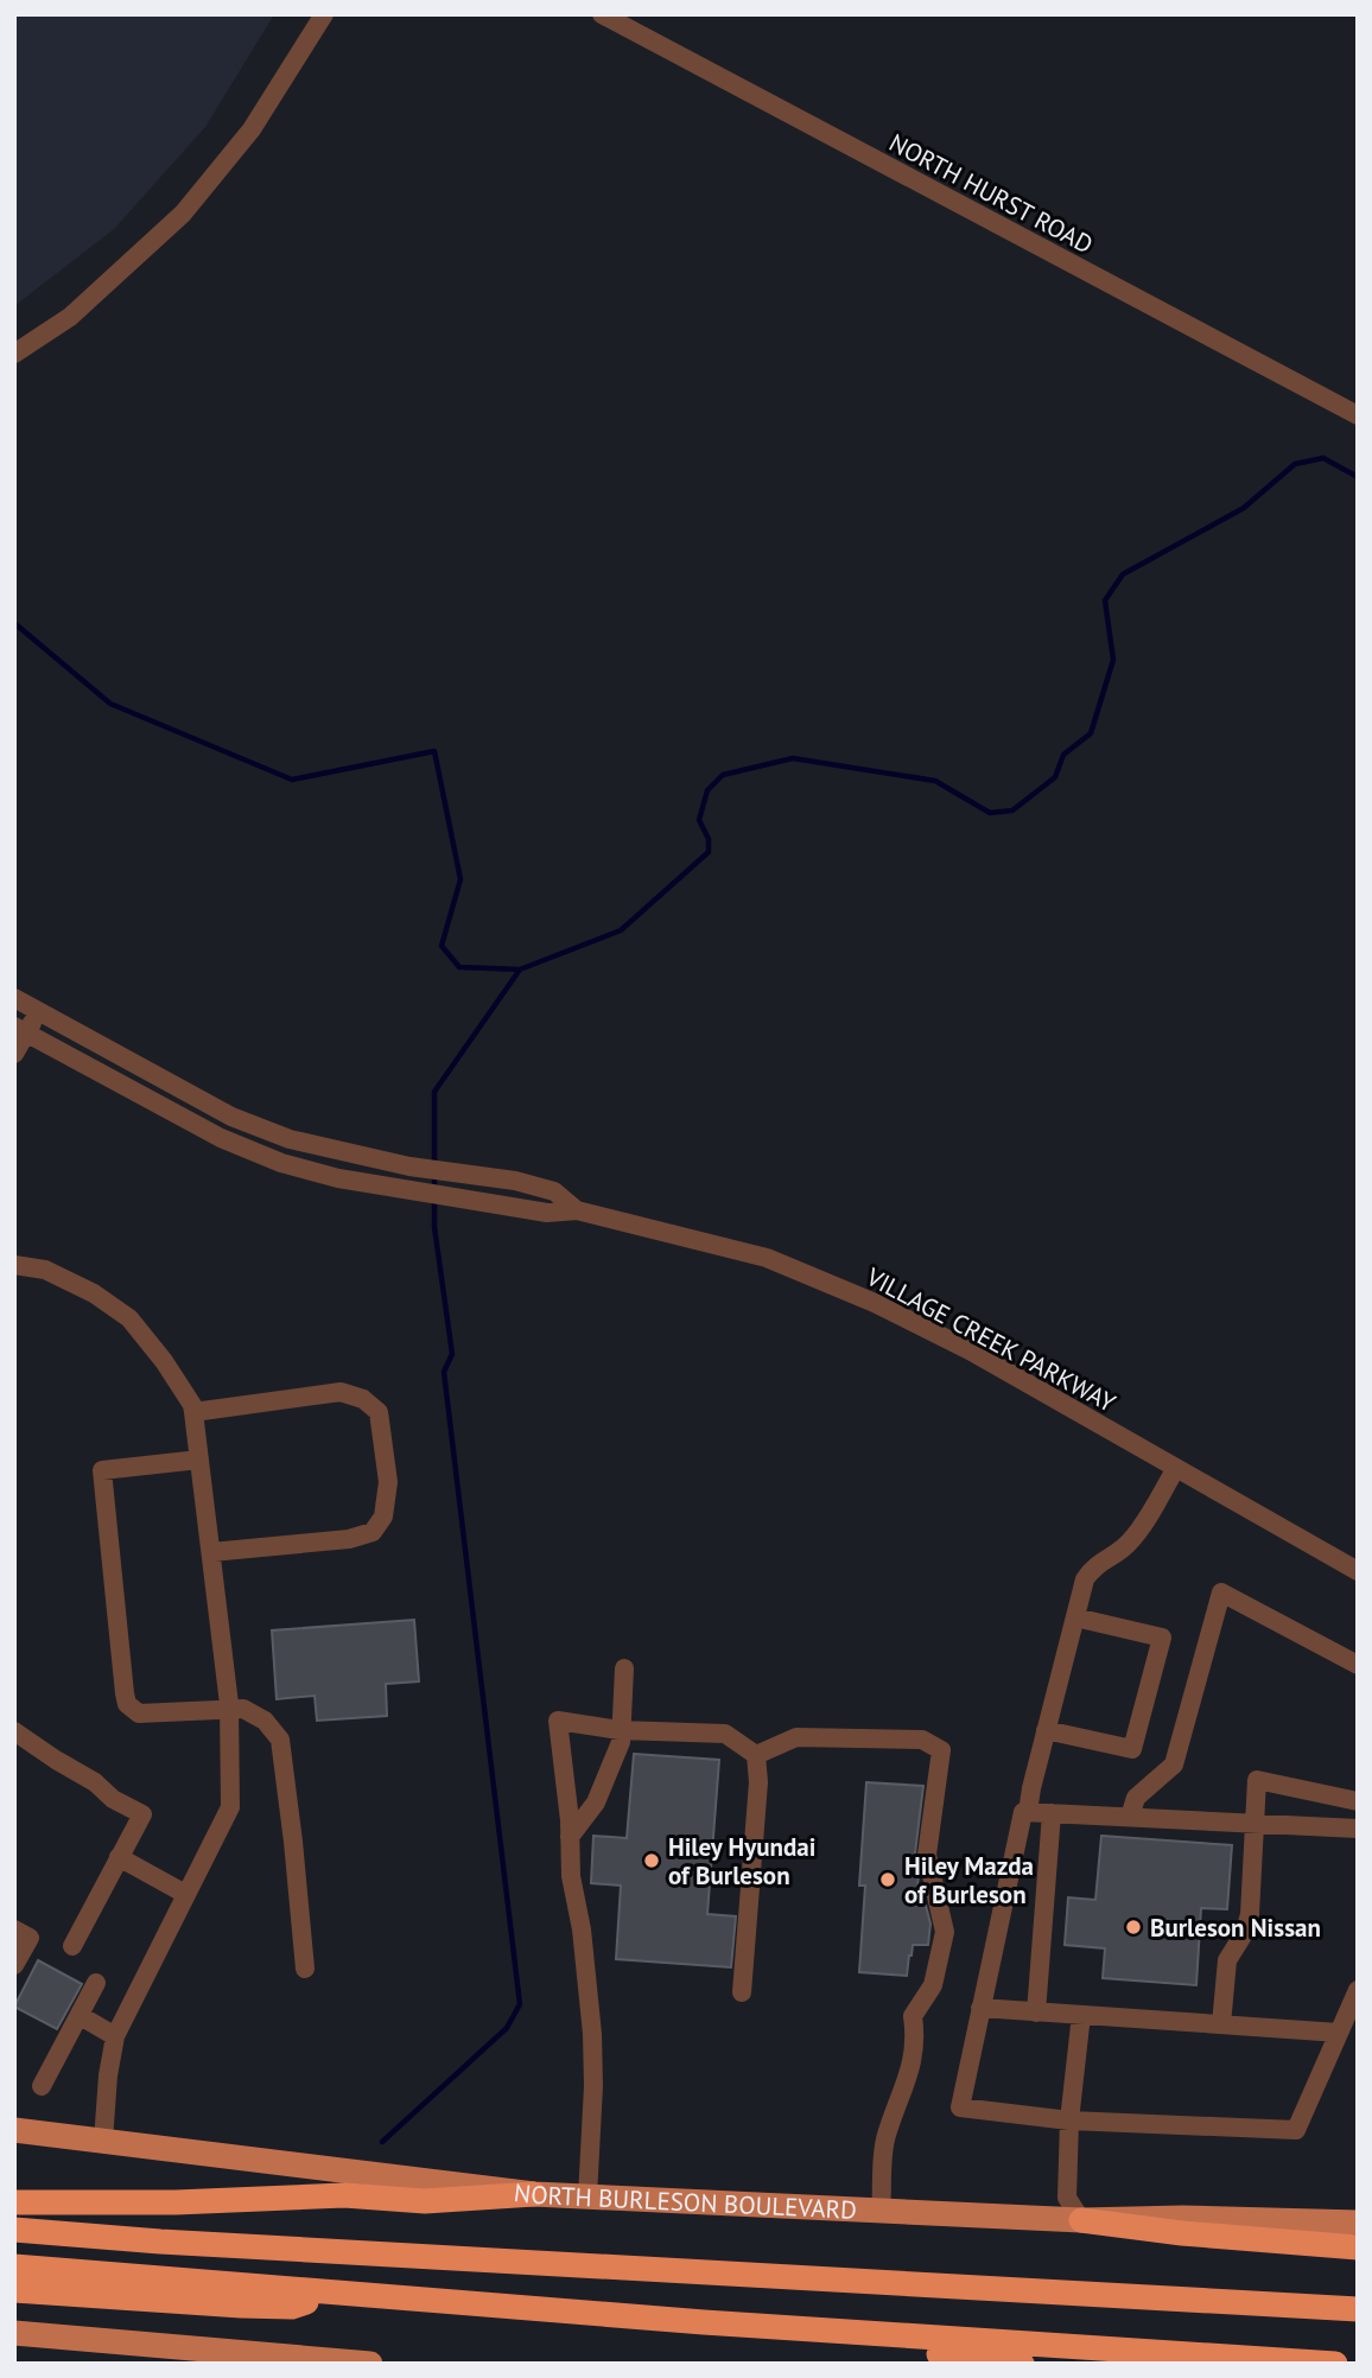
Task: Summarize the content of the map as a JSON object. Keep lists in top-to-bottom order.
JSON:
{
  "streets": {
    "main road": ["NORTH BURLESON BOULEVARD"],
    "street": ["NORTH HURST ROAD", "VILLAGE CREEK PARKWAY"]
  },
  "places": ["Hiley Hyundai of Burleson", "Hiley Mazda of Burleson", "Burleson Nissan"]
}
